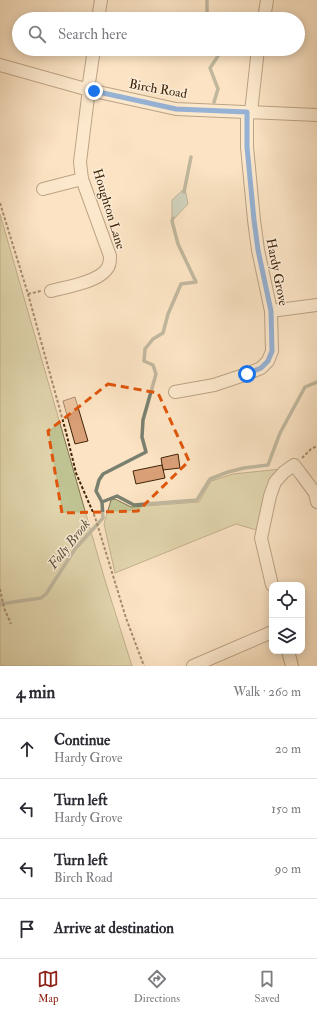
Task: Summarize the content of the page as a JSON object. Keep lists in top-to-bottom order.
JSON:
{
  "streets": {
    "street": ["Birch Road", "Houghton Lane", "Hardy Grove"]
  },
  "crossings": [
    ["Birch Road", "Houghton Lane"],
    ["Birch Road", "Hardy Grove"]
  ],
  "water": ["Folly Brook"],
  "page": {
    "search": "Search here",
    "heading": ["4 min", "Walk · 260 m"],
    "list": [
      ["Continue", "Hardy Grove", "20 m"],
      ["Turn left", "Hardy Grove", "150 m"],
      ["Turn left", "Birch Road", "90 m"],
      "Arrive at destination"
    ],
    "nav": ["Map", "Directions", "Saved"]
  }
}
